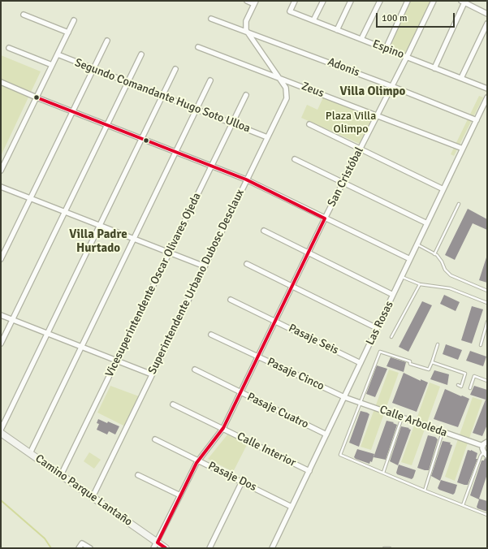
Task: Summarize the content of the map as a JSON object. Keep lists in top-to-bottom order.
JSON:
{
  "streets": {
    "main road": ["Camino Parque Lantaño"],
    "street": [
      "Espino",
      "Adonis",
      "Zeus",
      "Segundo Comandante Hugo Soto Ulloa",
      "San Cristóbal",
      "Superintendente Urbano Dubosc Desclaux",
      "Vicesuperintendente Oscar Olivares Ojeda",
      "Las Rosas",
      "Pasaje Seis",
      "Pasaje Cinco",
      "Pasaje Cuatro",
      "Calle Arboleda",
      "Calle Interior",
      "Pasaje Dos"
    ]
  },
  "crossings": [
    ["Espino", "San Cristóbal"],
    ["Adonis", "San Cristóbal"],
    ["Adonis", "Superintendente Urbano Dubosc Desclaux"],
    ["Adonis", "Las Rosas"],
    ["Zeus", "San Cristóbal"],
    ["Zeus", "Superintendente Urbano Dubosc Desclaux"],
    ["Zeus", "Las Rosas"],
    ["Segundo Comandante Hugo Soto Ulloa", "Superintendente Urbano Dubosc Desclaux"],
    ["Segundo Comandante Hugo Soto Ulloa", "Vicesuperintendente Oscar Olivares Ojeda"],
    ["San Cristóbal", "Pasaje Seis"],
    ["San Cristóbal", "Pasaje Cinco"],
    ["San Cristóbal", "Pasaje Cuatro"],
    ["San Cristóbal", "Calle Interior"],
    ["San Cristóbal", "Pasaje Dos"],
    ["San Cristóbal", "Camino Parque Lantaño"],
    ["Superintendente Urbano Dubosc Desclaux", "Camino Parque Lantaño"],
    ["Vicesuperintendente Oscar Olivares Ojeda", "Camino Parque Lantaño"],
    ["Las Rosas", "Pasaje Seis"],
    ["Las Rosas", "Pasaje Cinco"],
    ["Las Rosas", "Pasaje Cuatro"],
    ["Las Rosas", "Calle Arboleda"],
    ["Las Rosas", "Calle Interior"],
    ["Las Rosas", "Pasaje Dos"],
    ["Pasaje Cinco", "Calle Arboleda"]
  ],
  "districts": ["Villa Olimpo", "Villa Padre Hurtado"],
  "parks": ["Plaza Villa Olimpo"],
  "scale_bar": "100 m"
}
